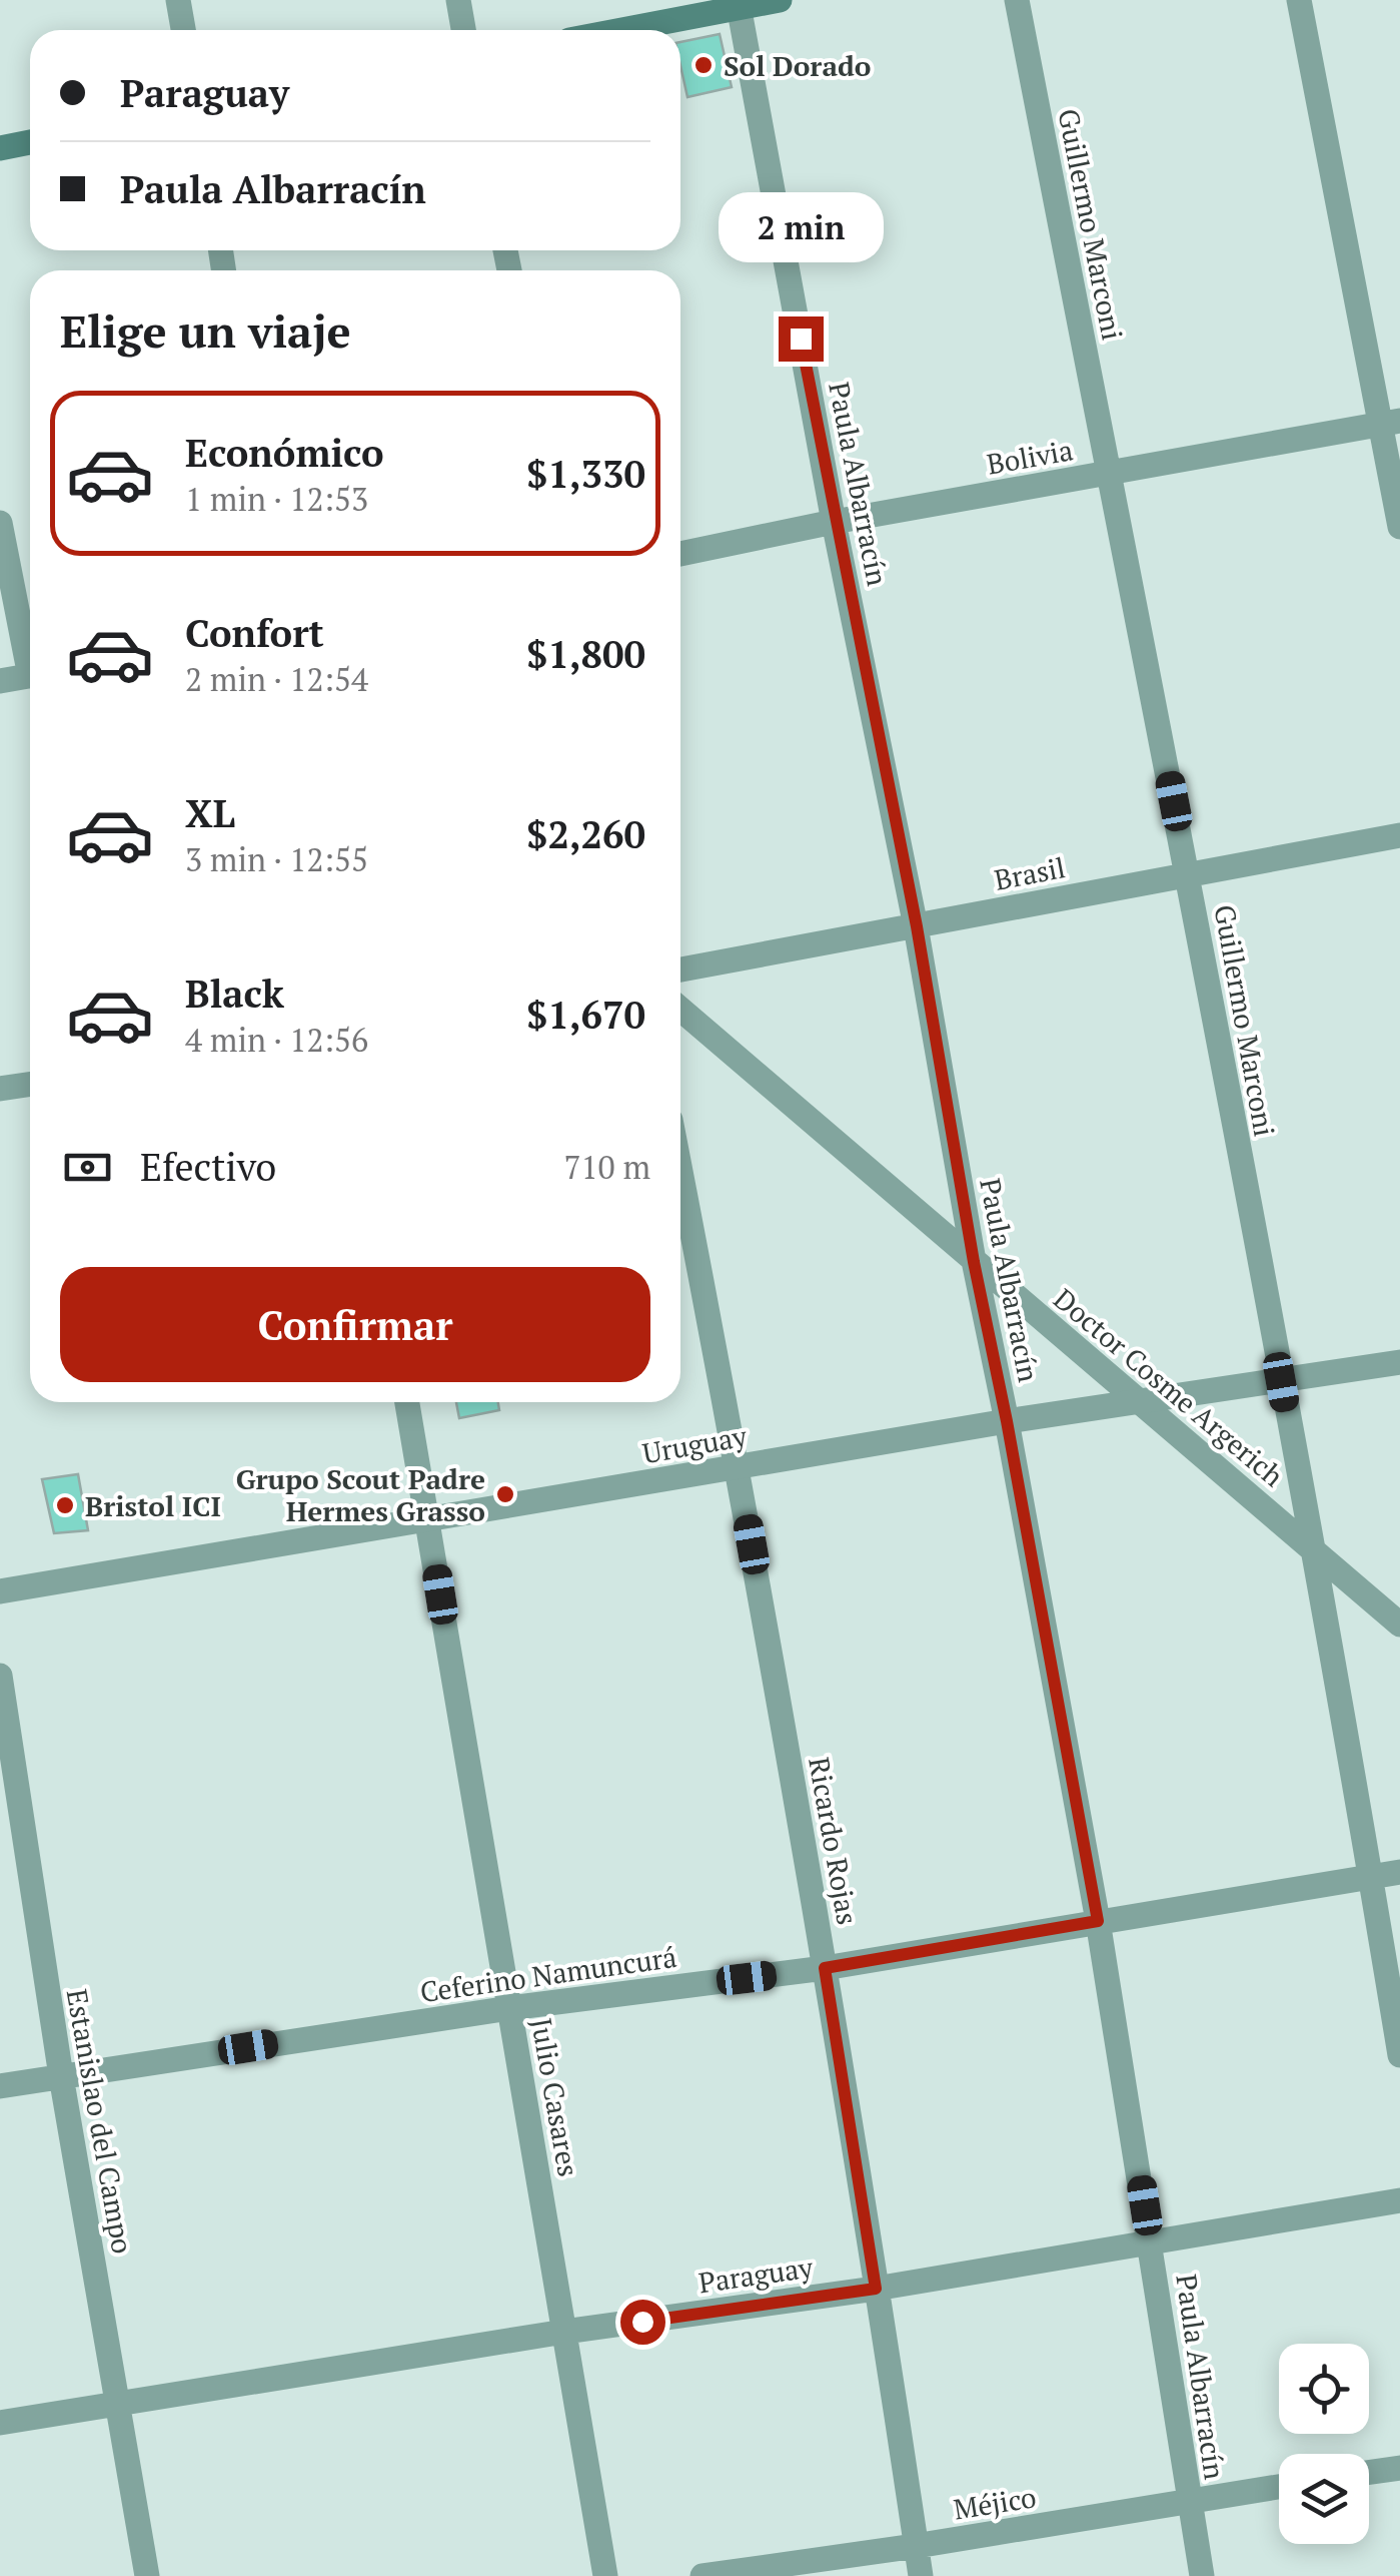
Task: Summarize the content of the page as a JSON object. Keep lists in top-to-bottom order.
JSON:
{
  "streets": {
    "street": [
      "Guillermo Marconi",
      "Bolivia",
      "Paula Albarracín",
      "Brasil",
      "Doctor Cosme Argerich",
      "Uruguay",
      "Ricardo Rojas",
      "Ceferino Namuncurá",
      "Julio Casares",
      "Estanislao del Campo",
      "Paraguay",
      "Méjico"
    ]
  },
  "crossings": [
    ["Guillermo Marconi", "Bolivia"],
    ["Guillermo Marconi", "Brasil"],
    ["Guillermo Marconi", "Doctor Cosme Argerich"],
    ["Guillermo Marconi", "Uruguay"],
    ["Guillermo Marconi", "Ceferino Namuncurá"],
    ["Bolivia", "Paula Albarracín"],
    ["Paula Albarracín", "Brasil"],
    ["Paula Albarracín", "Doctor Cosme Argerich"],
    ["Paula Albarracín", "Uruguay"],
    ["Paula Albarracín", "Ceferino Namuncurá"],
    ["Paula Albarracín", "Paraguay"],
    ["Paula Albarracín", "Méjico"],
    ["Doctor Cosme Argerich", "Uruguay"],
    ["Uruguay", "Ricardo Rojas"],
    ["Uruguay", "Julio Casares"],
    ["Ricardo Rojas", "Ceferino Namuncurá"],
    ["Ricardo Rojas", "Paraguay"],
    ["Ricardo Rojas", "Méjico"],
    ["Ceferino Namuncurá", "Julio Casares"],
    ["Ceferino Namuncurá", "Estanislao del Campo"],
    ["Julio Casares", "Paraguay"],
    ["Estanislao del Campo", "Paraguay"]
  ],
  "places": ["Sol Dorado", "Grupo Scout Padre Hermes Grasso", "Bristol ICI"],
  "page": {
    "banner": ["Paraguay", "Paula Albarracín"],
    "bubble": "2 min",
    "heading": "Elige un viaje",
    "list": [
      {
        "name": "Económico",
        "note": "1 min · 12:53",
        "value": "$1,330"
      },
      {
        "name": "Confort",
        "note": "2 min · 12:54",
        "value": "$1,800"
      },
      {
        "name": "XL",
        "note": "3 min · 12:55",
        "value": "$2,260"
      },
      {
        "name": "Black",
        "note": "4 min · 12:56",
        "value": "$1,670"
      }
    ],
    "pay": ["Efectivo", "710 m"],
    "buttons": "Confirmar"
  }
}
